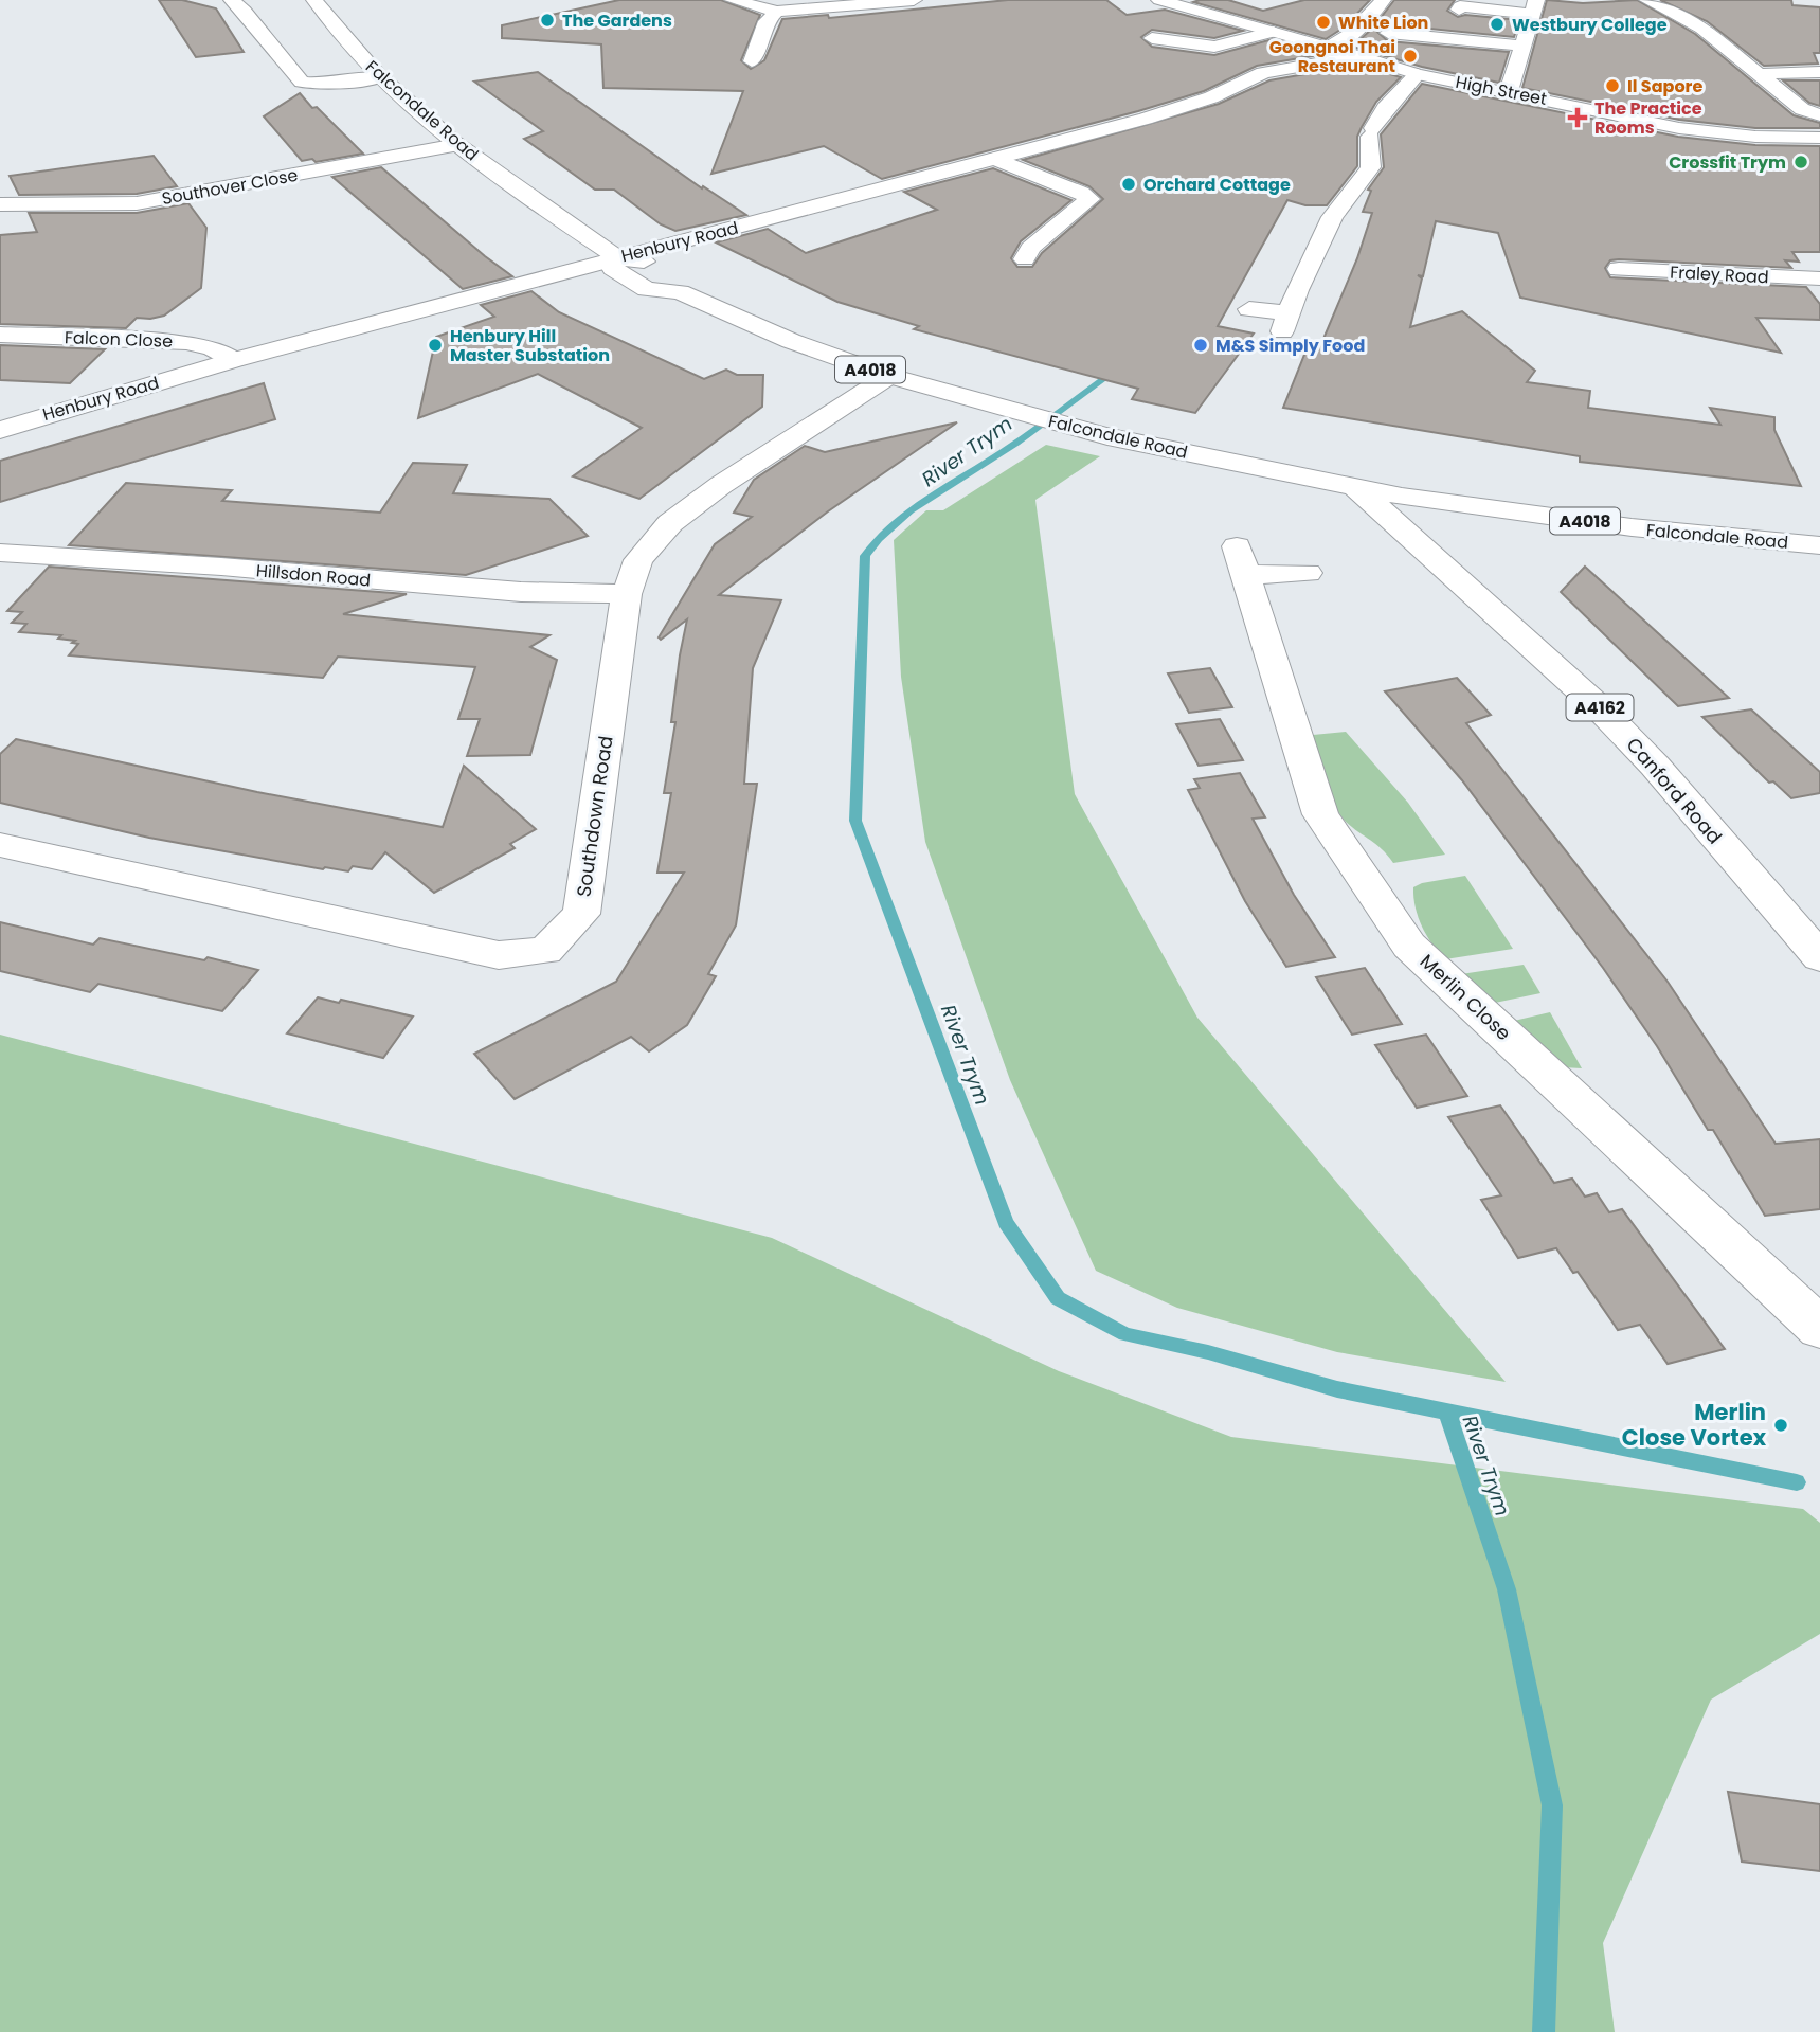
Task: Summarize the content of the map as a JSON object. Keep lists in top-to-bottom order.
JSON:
{
  "streets": {
    "street": [
      "High Street",
      "Falcondale Road",
      "Southover Close",
      "Henbury Road",
      "Fraley Road",
      "Falcon Close",
      "A4018",
      "Hillsdon Road",
      "A4162",
      "Canford Road",
      "Southdown Road",
      "Merlin Close"
    ]
  },
  "crossings": [
    ["High Street", "Henbury Road"],
    ["Falcondale Road", "Southover Close"],
    ["Falcondale Road", "Henbury Road"],
    ["Falcondale Road", "Canford Road"],
    ["Falcondale Road", "Southdown Road"],
    ["Henbury Road", "Falcon Close"],
    ["Hillsdon Road", "Southdown Road"]
  ],
  "water": ["River Trym"],
  "places": {
    "other": [
      "The Gardens",
      "White Lion",
      "Westbury College",
      "Goongnoi Thai Restaurant",
      "Il Sapore",
      "Crossfit Trym",
      "Orchard Cottage",
      "Henbury Hill Master Substation",
      "M&S Simply Food",
      "Merlin Close Vortex"
    ],
    "health": ["The Practice Rooms"]
  }
}
